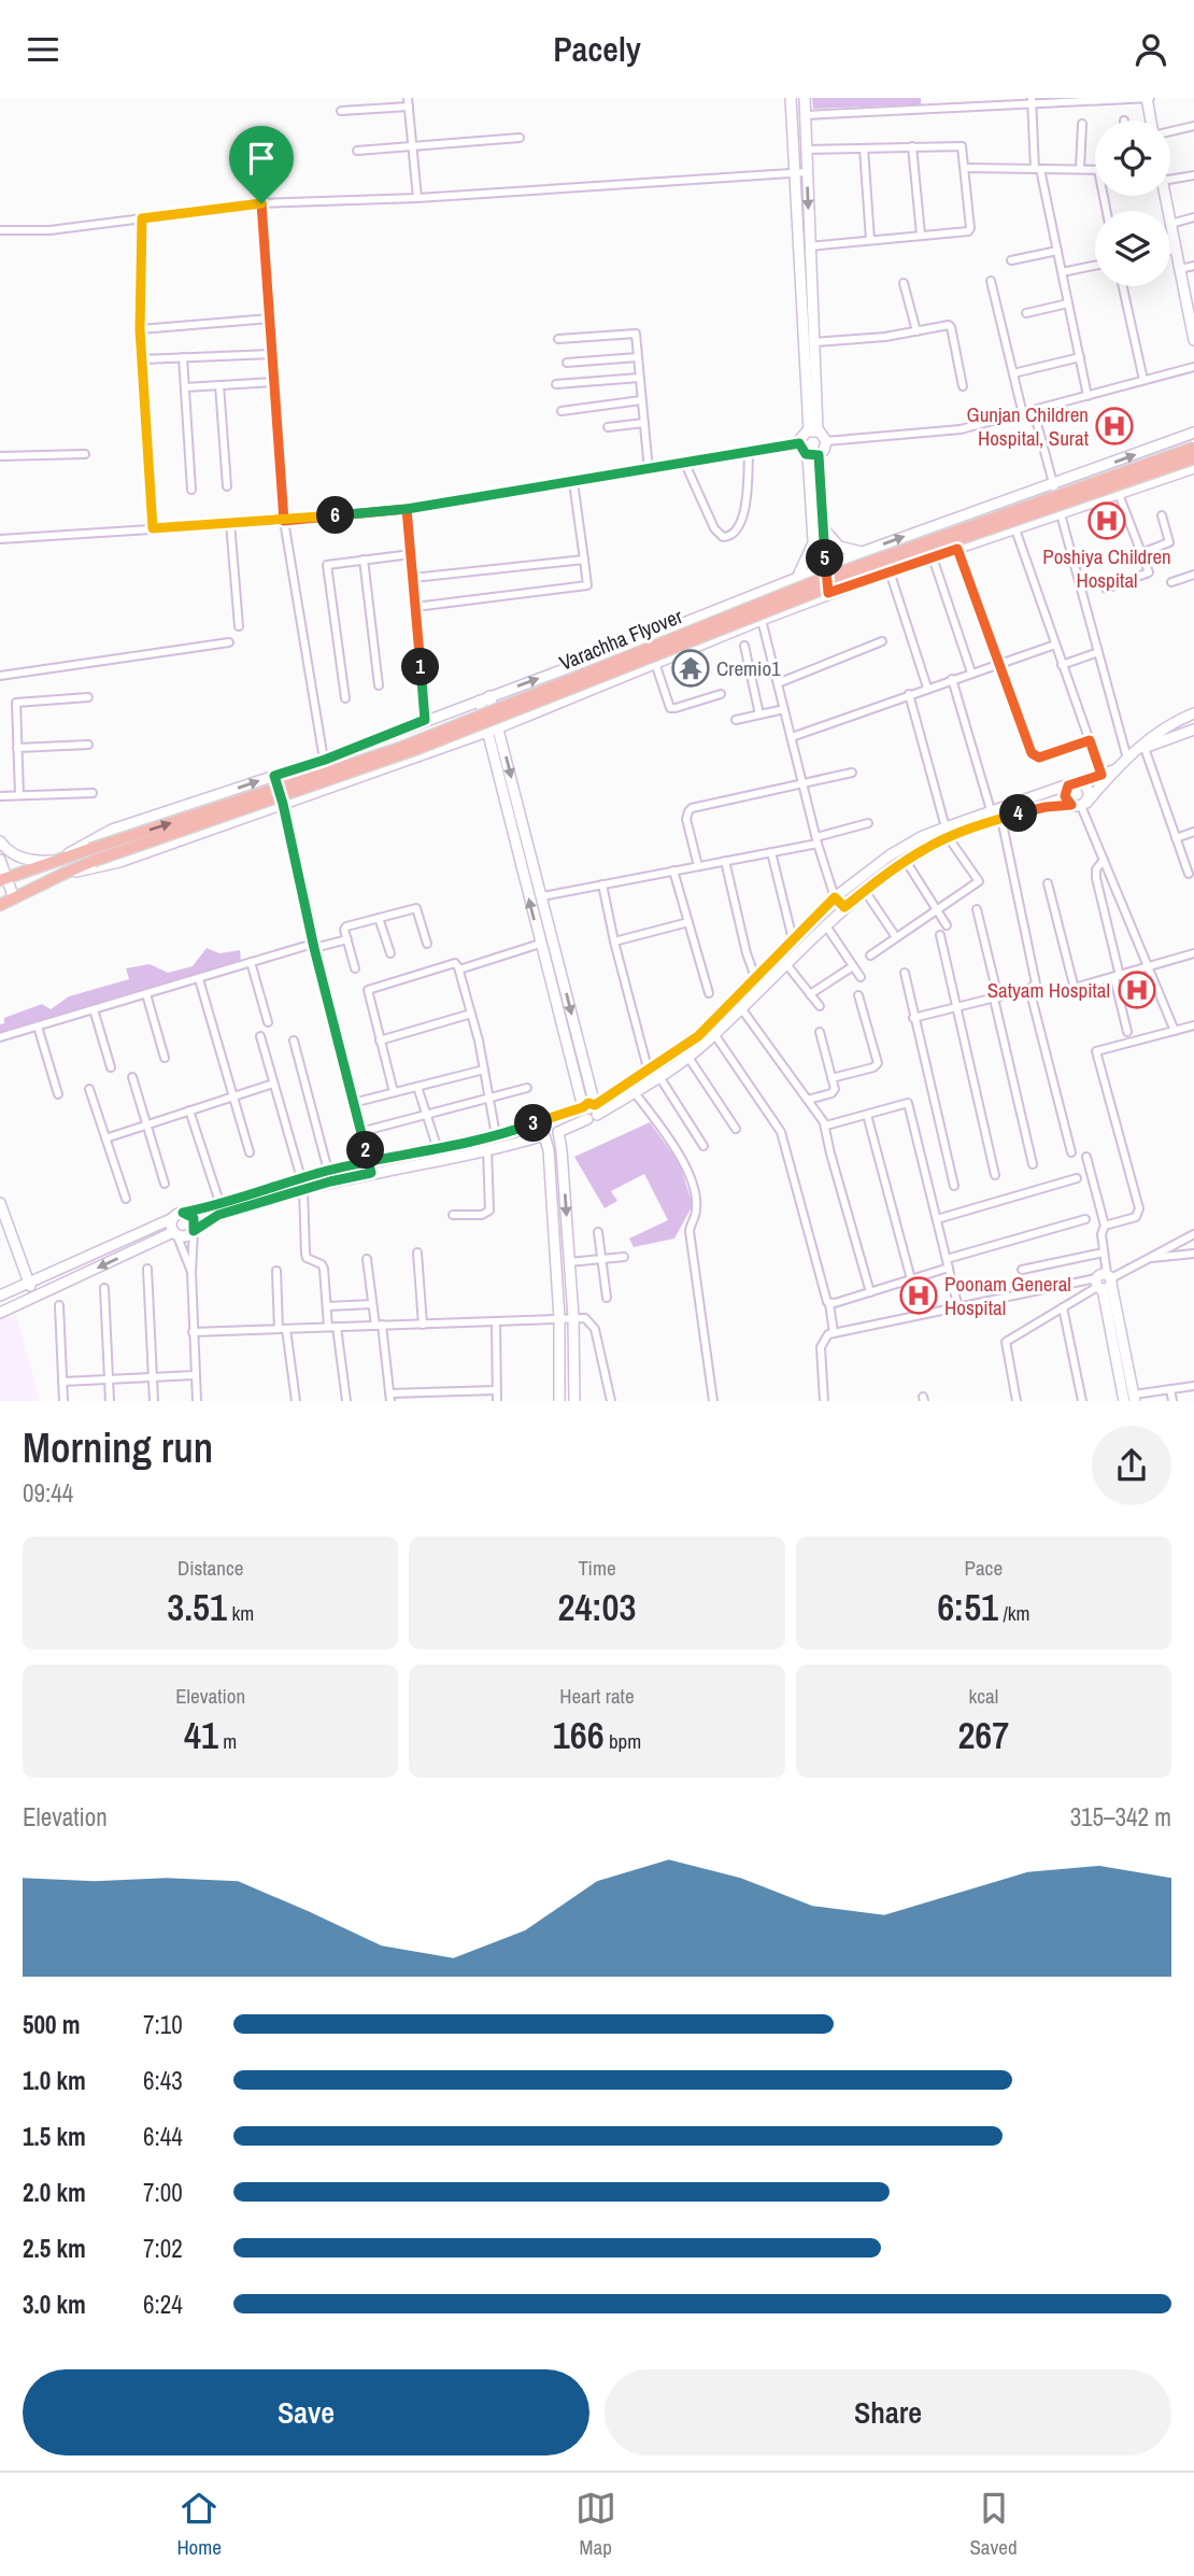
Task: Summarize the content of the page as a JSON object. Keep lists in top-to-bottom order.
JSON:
{
  "streets": {
    "main road": ["Varachha Flyover"]
  },
  "places": {
    "hospital": [
      "Gunjan Children Hospital, Surat",
      "Poshiya Children Hospital",
      "Satyam Hospital",
      "Poonam General Hospital"
    ],
    "temple": ["Cremio1"]
  },
  "page": {
    "header": "Pacely",
    "pins": [
      "6",
      "5",
      "1",
      "4",
      "3",
      "2"
    ],
    "heading": ["Morning run", "09:44"],
    "stats": [
      ["Distance", "3.51 km"],
      ["Time", "24:03"],
      ["Pace", "6:51 /km"],
      ["Elevation", "41 m"],
      ["Heart rate", "166 bpm"],
      ["kcal", "267"]
    ],
    "chart": ["Elevation", "315–342 m"],
    "list": [
      {
        "name": "500 m",
        "note": "7:10"
      },
      {
        "name": "1.0 km",
        "note": "6:43"
      },
      {
        "name": "1.5 km",
        "note": "6:44"
      },
      {
        "name": "2.0 km",
        "note": "7:00"
      },
      {
        "name": "2.5 km",
        "note": "7:02"
      },
      {
        "name": "3.0 km",
        "note": "6:24"
      }
    ],
    "buttons": ["Save", "Share"],
    "tabs": ["Home", "Map", "Saved"]
  }
}
